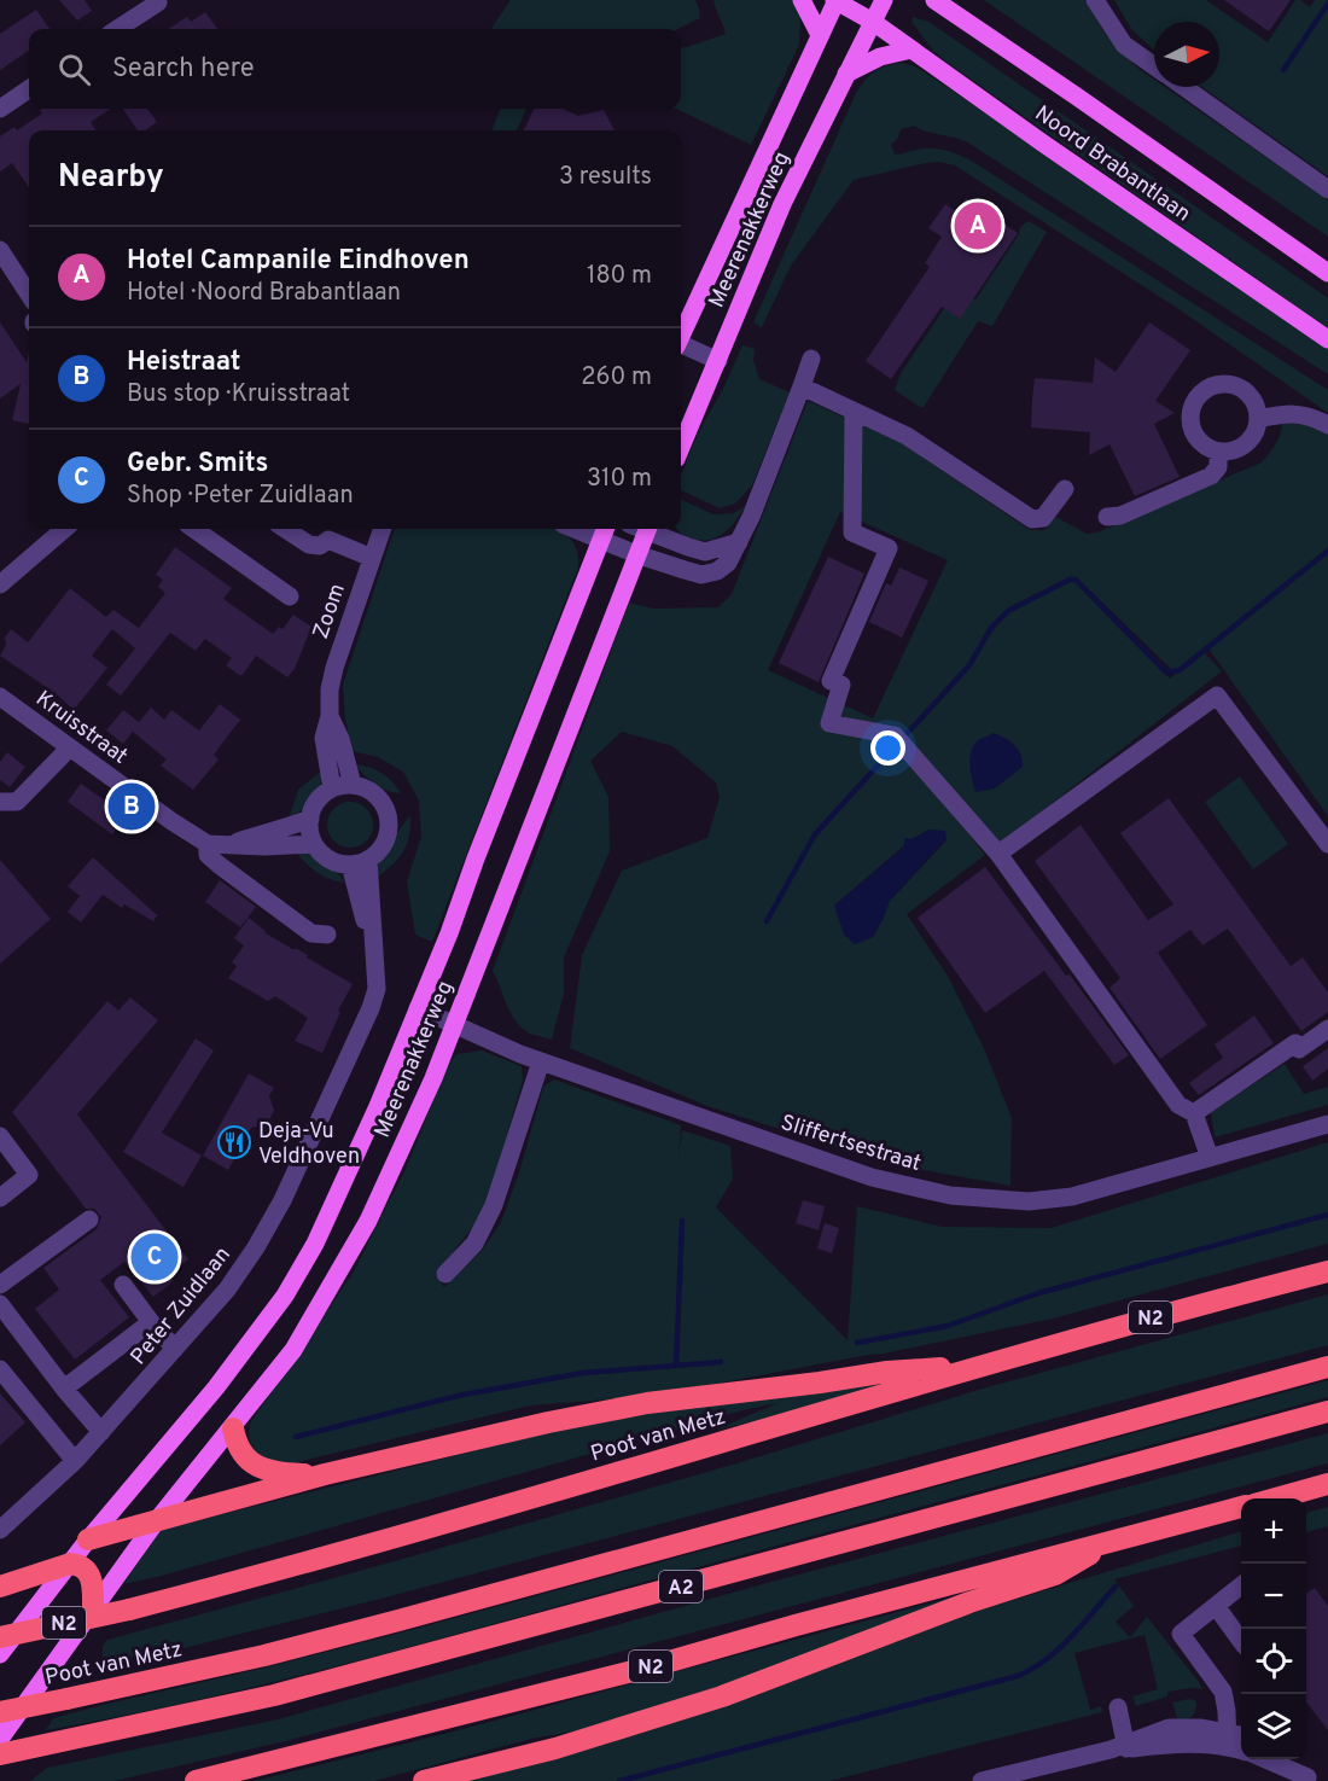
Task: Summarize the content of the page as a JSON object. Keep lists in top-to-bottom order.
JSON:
{
  "streets": {
    "highway": ["N2", "Poot van Metz", "A2"],
    "main road": ["Noord Brabantlaan", "Meerenakkerweg"],
    "street": [
      "Zoom",
      "Kruisstraat",
      "Sliffertsestraat",
      "Peter Zuidlaan"
    ]
  },
  "crossings": [
    ["Noord Brabantlaan", "Meerenakkerweg"],
    ["Meerenakkerweg", "Sliffertsestraat"],
    ["Meerenakkerweg", "N2"],
    ["Zoom", "Peter Zuidlaan"],
    ["N2", "Poot van Metz"]
  ],
  "places": {
    "restaurant": ["Deja-Vu Veldhoven"]
  },
  "north": "right",
  "page": {
    "search": "Search here",
    "heading": ["Nearby", "3 results"],
    "pins": ["A", "B", "C"],
    "list": [
      {
        "mark": "A",
        "name": "Hotel Campanile Eindhoven",
        "note": "Hotel · Noord Brabantlaan",
        "value": "180 m"
      },
      {
        "mark": "B",
        "name": "Heistraat",
        "note": "Bus stop · Kruisstraat",
        "value": "260 m"
      },
      {
        "mark": "C",
        "name": "Gebr. Smits",
        "note": "Shop · Peter Zuidlaan",
        "value": "310 m"
      }
    ],
    "map_buttons": ["+", "−"]
  }
}
